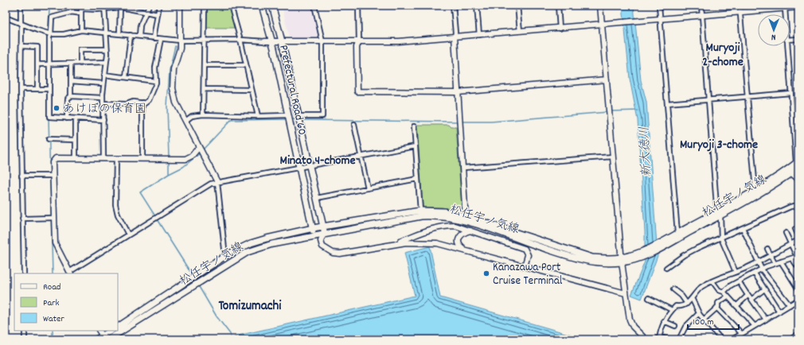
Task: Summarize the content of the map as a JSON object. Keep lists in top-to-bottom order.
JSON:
{
  "streets": {
    "main road": ["Prefectural Road 60", "松任宇ノ気線"]
  },
  "crossings": [
    ["Prefectural Road 60", "松任宇ノ気線"]
  ],
  "districts": [
    "Muryoji 2-chome",
    "Muryoji 3-chome",
    "Minato 4-chome",
    "Tomizumachi"
  ],
  "water": ["新大徳川"],
  "places": ["あけぼの保育園", "Kanazawa Port Cruise Terminal"],
  "legend": ["Road", "Park", "Water"],
  "scale_bar": "100 m",
  "north": "bottom"
}
